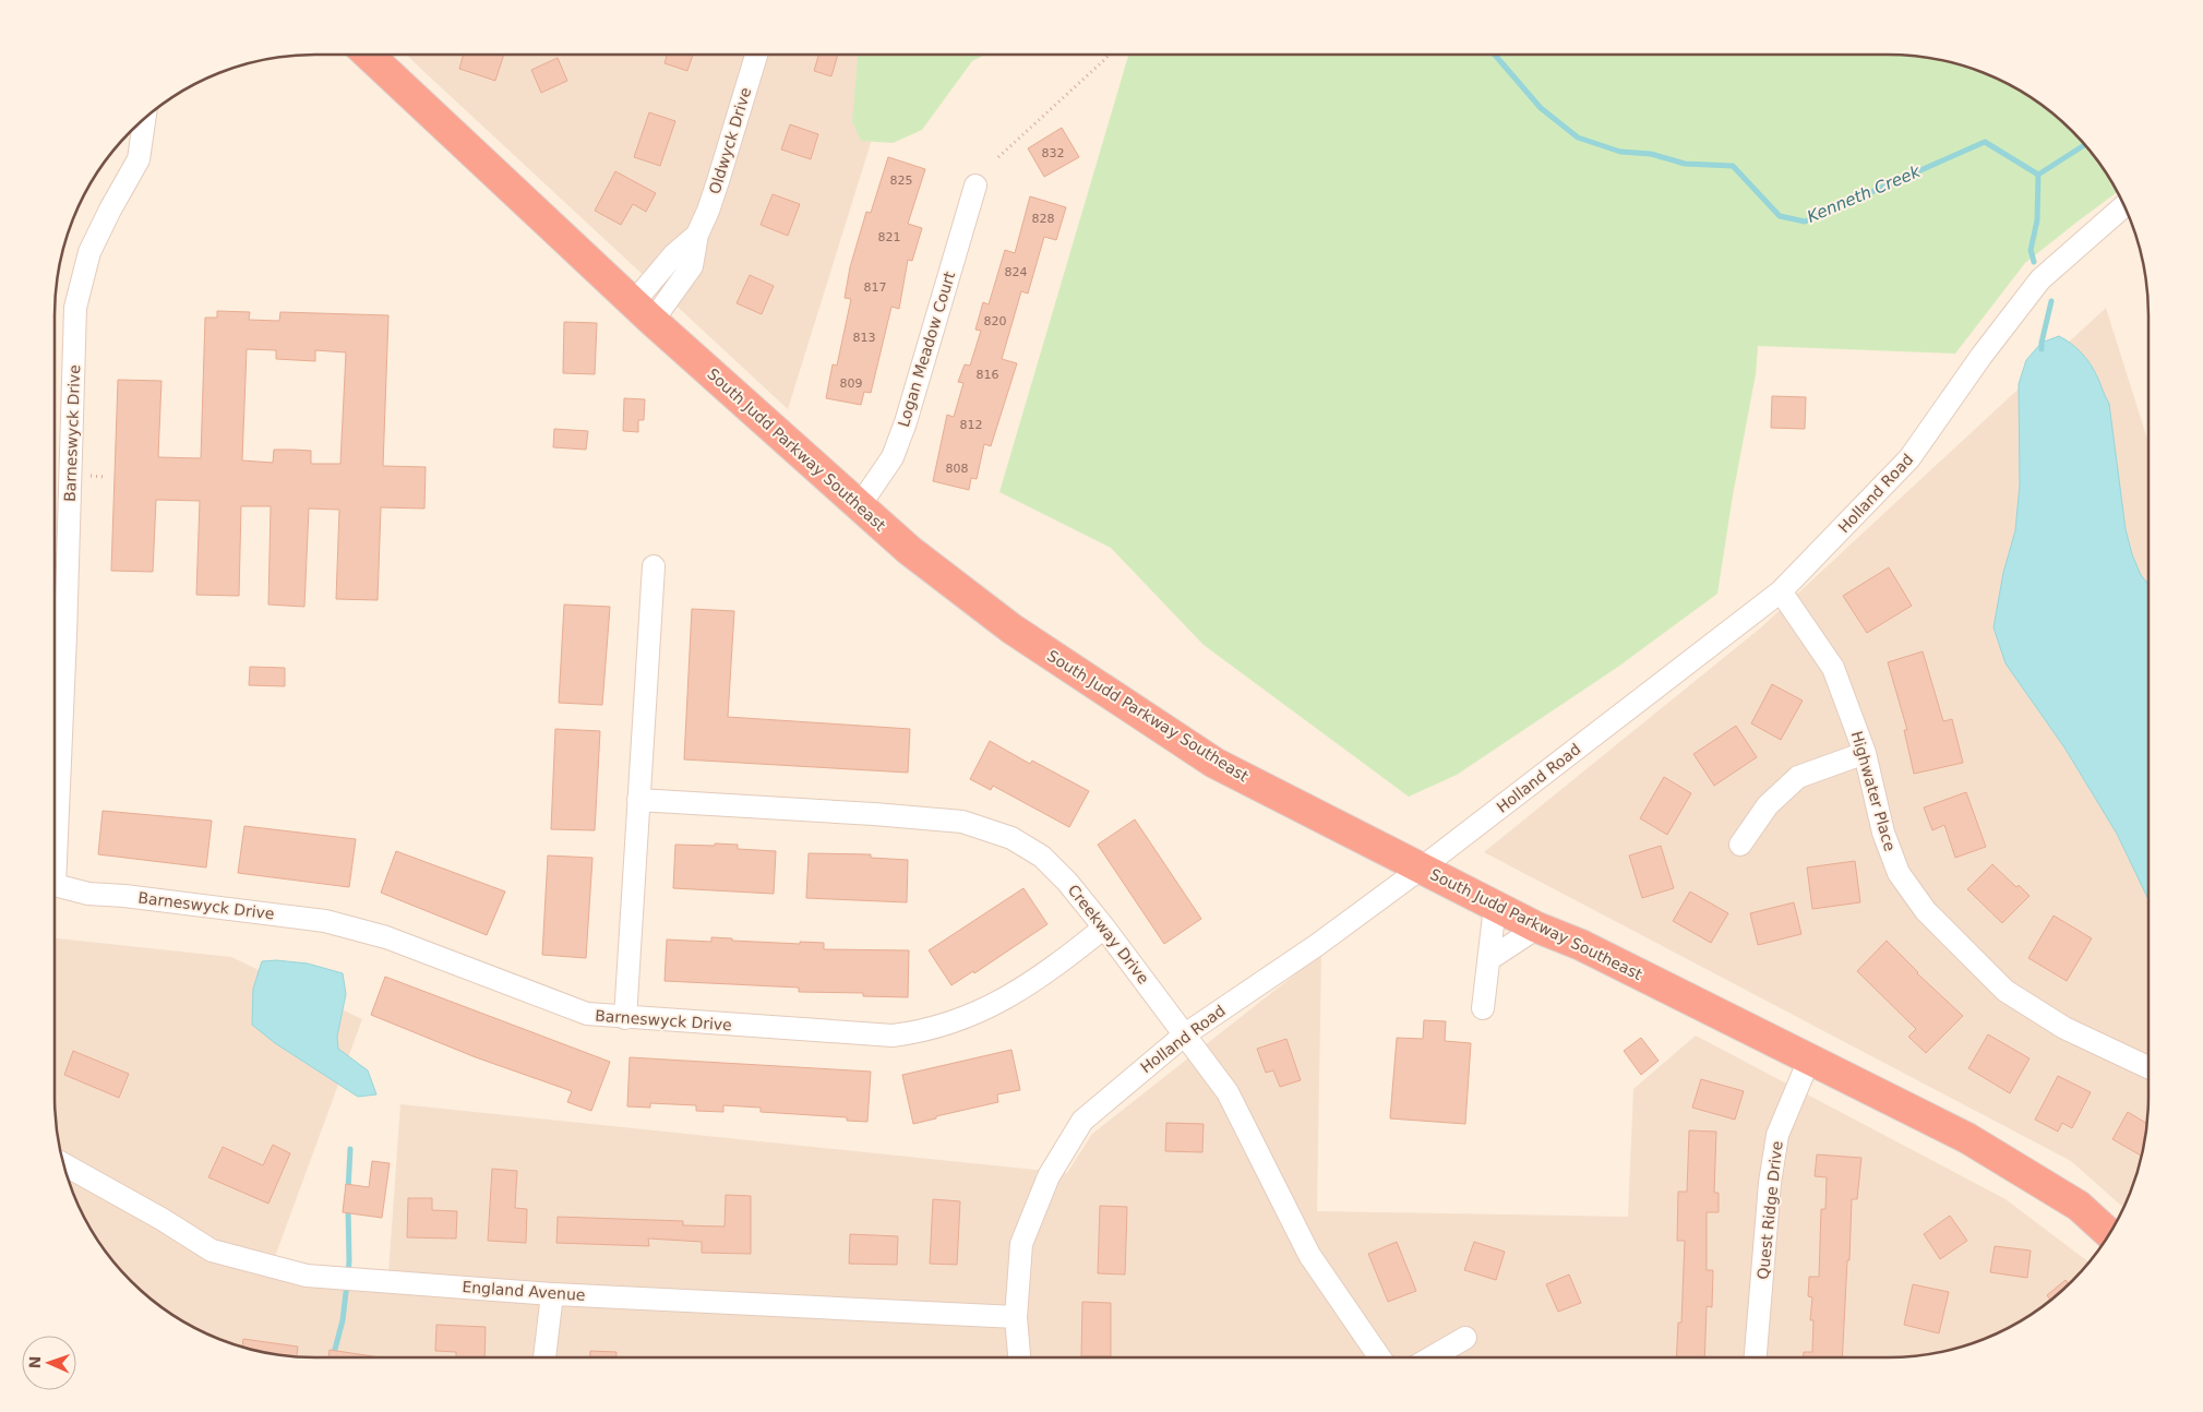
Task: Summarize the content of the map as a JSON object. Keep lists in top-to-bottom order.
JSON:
{
  "streets": {
    "highway": ["South Judd Parkway Southeast"],
    "street": [
      "Oldwyck Drive",
      "Logan Meadow Court",
      "Barneswyck Drive",
      "Holland Road",
      "Highwater Place",
      "Creekway Drive",
      "Quest Ridge Drive",
      "England Avenue"
    ]
  },
  "crossings": [
    ["Oldwyck Drive", "South Judd Parkway Southeast"],
    ["Logan Meadow Court", "South Judd Parkway Southeast"],
    ["Barneswyck Drive", "Creekway Drive"],
    ["South Judd Parkway Southeast", "Holland Road"],
    ["South Judd Parkway Southeast", "Quest Ridge Drive"],
    ["Holland Road", "Highwater Place"],
    ["Holland Road", "Creekway Drive"],
    ["Holland Road", "England Avenue"]
  ],
  "water": ["Kenneth Creek"],
  "house_numbers": [
    "832",
    "825",
    "828",
    "821",
    "824",
    "817",
    "820",
    "813",
    "816",
    "809",
    "812",
    "808"
  ],
  "north": "left"
}
